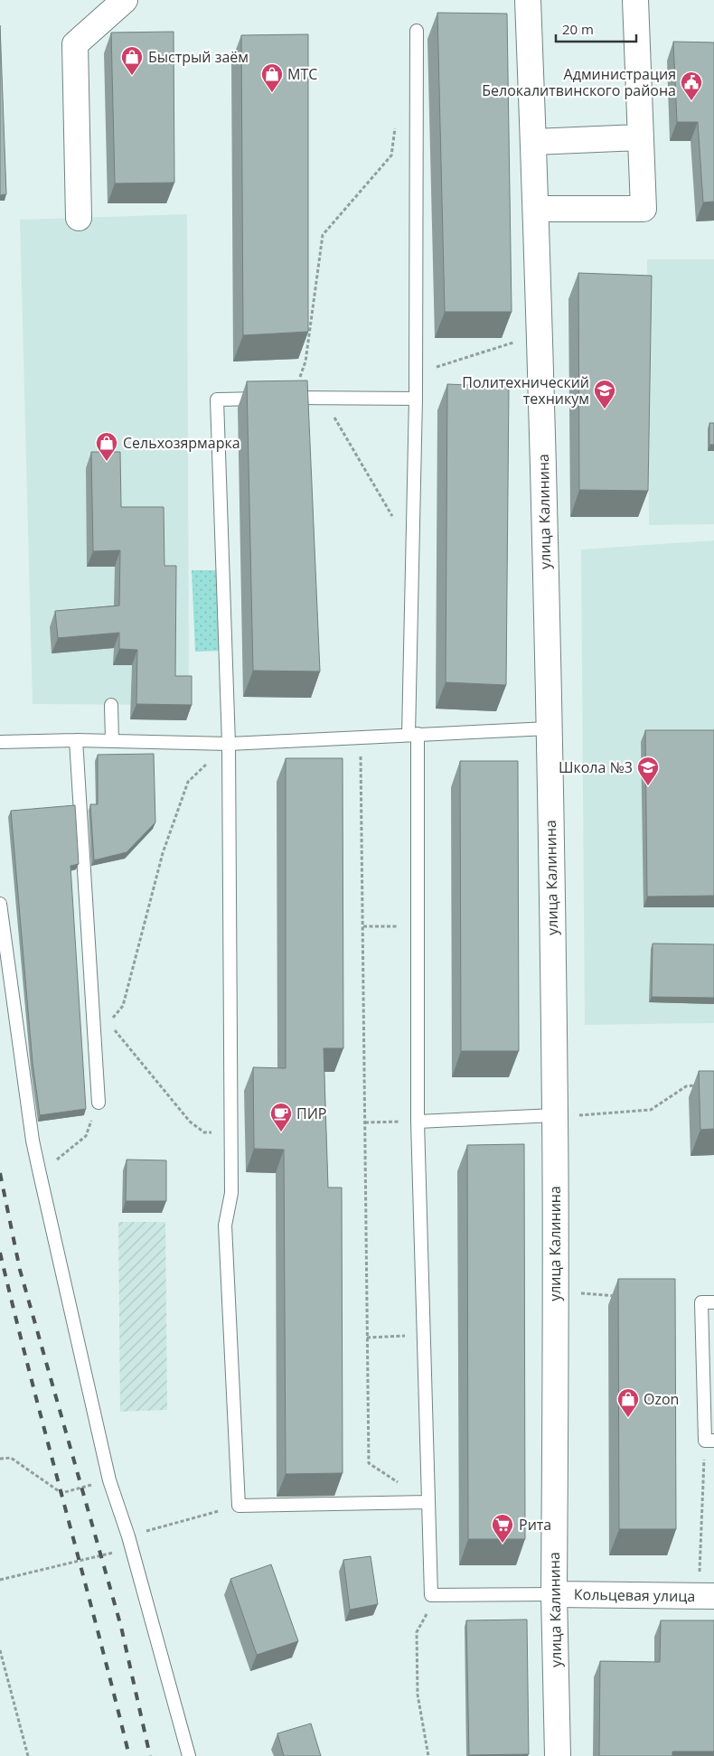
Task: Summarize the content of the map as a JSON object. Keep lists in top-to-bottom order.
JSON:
{
  "streets": {
    "street": ["улица Калинина", "Кольцевая улица"]
  },
  "crossings": [
    ["улица Калинина", "Кольцевая улица"]
  ],
  "places": {
    "shop": [
      "Быстрый заём",
      "МТС",
      "Сельхозярмарка",
      "Ozon"
    ],
    "public building": ["Администрация Белокалитвинского района"],
    "school or university": ["Политехнический техникум", "Школа №3"],
    "cafe": ["ПИР"],
    "supermarket": ["Рита"]
  },
  "scale_bar": "20 m"
}
